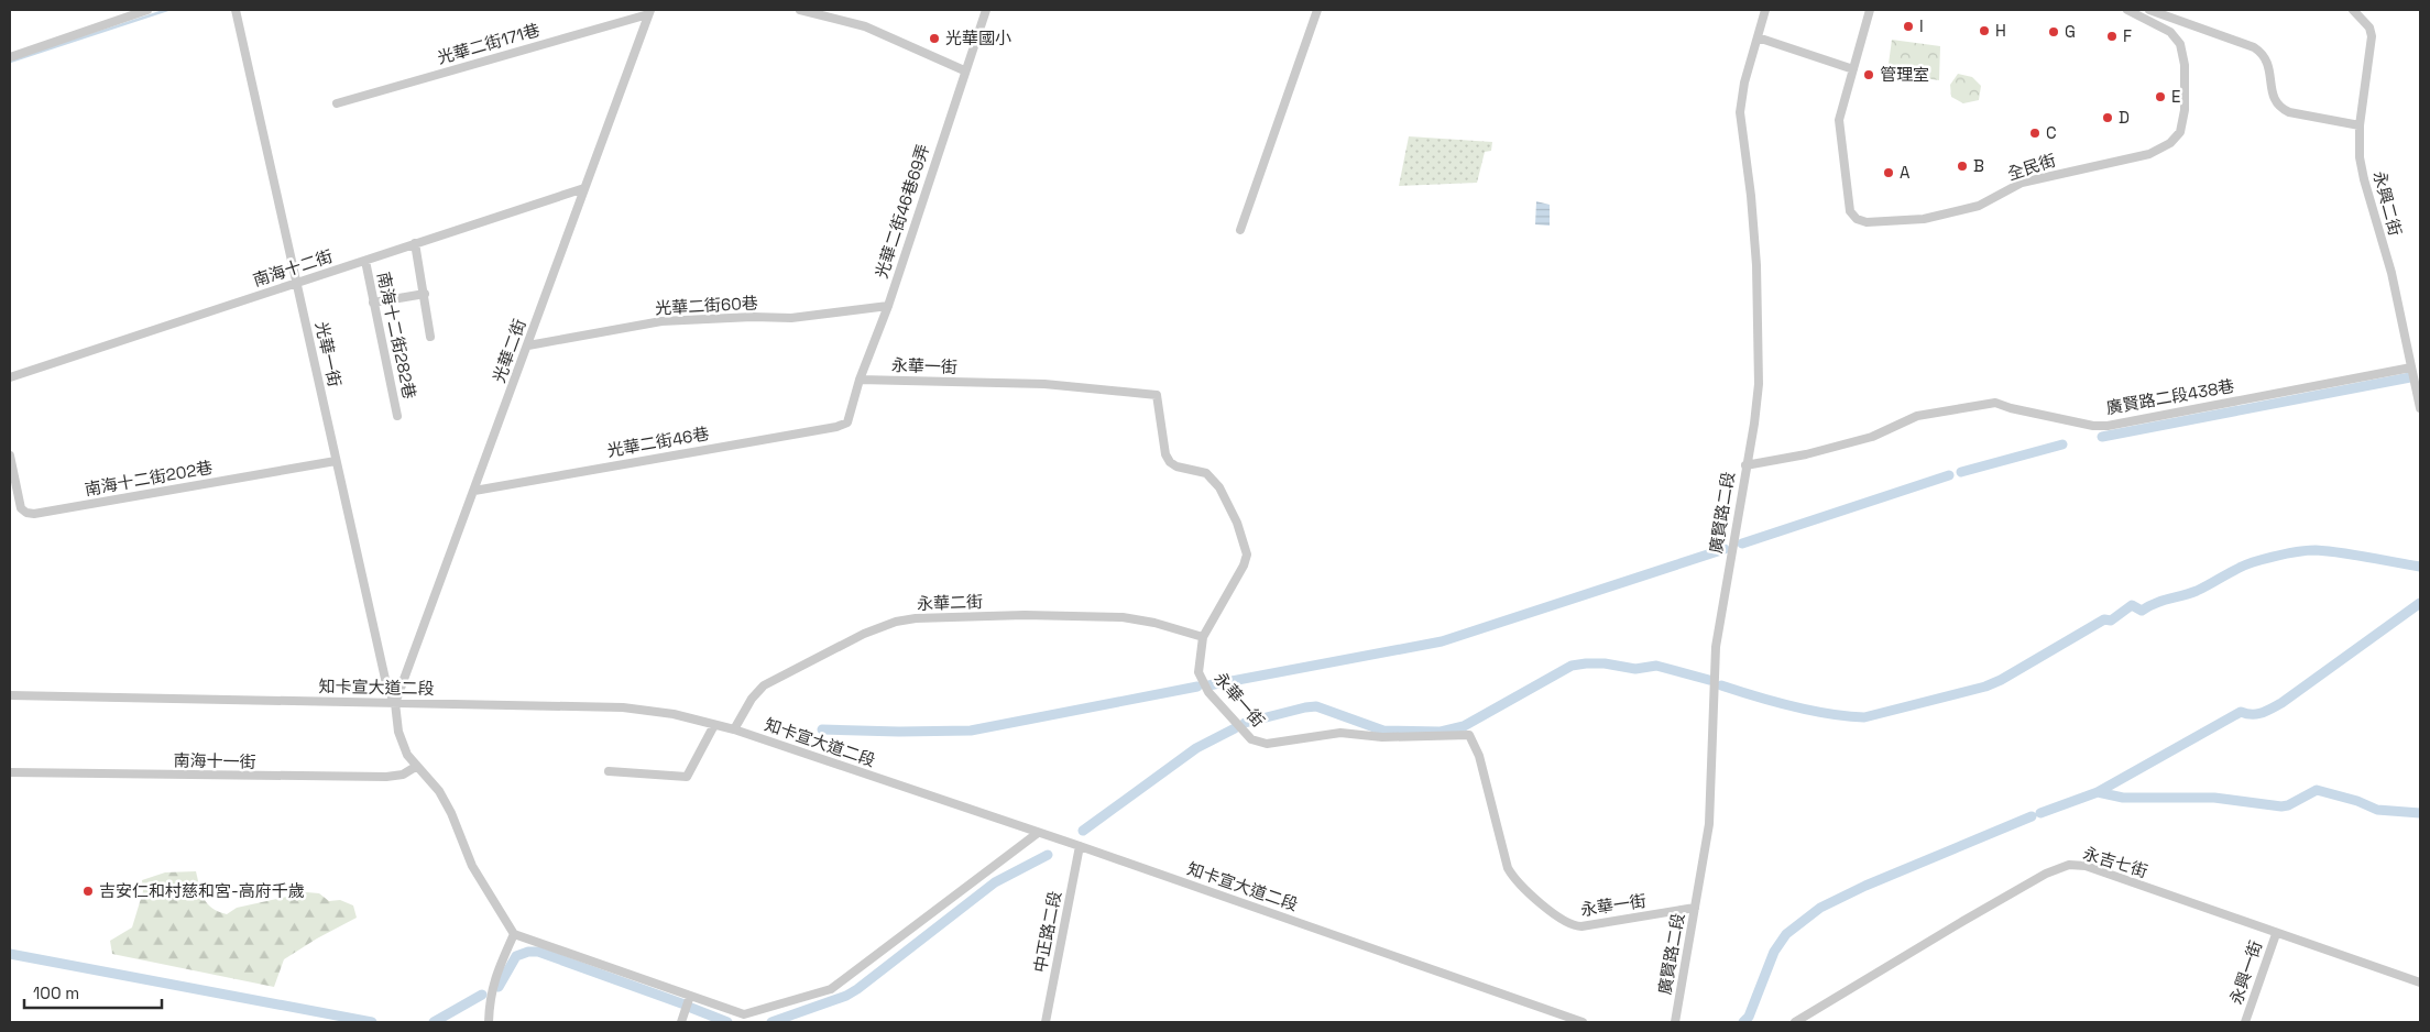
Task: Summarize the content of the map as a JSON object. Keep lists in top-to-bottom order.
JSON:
{
  "streets": {
    "street": [
      "光華二街171巷",
      "全民街",
      "永興二街",
      "光華二街46巷69弄",
      "南海十二街",
      "光華二街60巷",
      "南海十二街282巷",
      "光華二街",
      "光華一街",
      "永華一街",
      "廣賢路二段438巷",
      "光華二街46巷",
      "南海十二街202巷",
      "廣賢路二段",
      "永華二街",
      "知卡宣大道二段",
      "南海十一街",
      "永吉七街",
      "中正路二段",
      "永興一街"
    ]
  },
  "crossings": [
    ["光華二街171巷", "光華二街"],
    ["永興二街", "廣賢路二段438巷"],
    ["光華二街46巷69弄", "光華二街60巷"],
    ["光華二街46巷69弄", "永華一街"],
    ["光華二街46巷69弄", "光華二街46巷"],
    ["南海十二街", "南海十二街282巷"],
    ["南海十二街", "光華二街"],
    ["南海十二街", "光華一街"],
    ["光華二街60巷", "光華二街"],
    ["光華二街", "光華一街"],
    ["光華二街", "光華二街46巷"],
    ["光華二街", "知卡宣大道二段"],
    ["光華一街", "南海十二街202巷"],
    ["光華一街", "知卡宣大道二段"],
    ["永華一街", "廣賢路二段"],
    ["永華一街", "永華二街"],
    ["廣賢路二段438巷", "廣賢路二段"],
    ["永華二街", "知卡宣大道二段"],
    ["知卡宣大道二段", "中正路二段"],
    ["永吉七街", "永興一街"]
  ],
  "places": [
    "I",
    "H",
    "G",
    "F",
    "光華國小",
    "管理室",
    "E",
    "D",
    "C",
    "B",
    "A",
    "吉安仁和村慈和宮-高府千歲"
  ],
  "scale_bar": "100 m"
}
